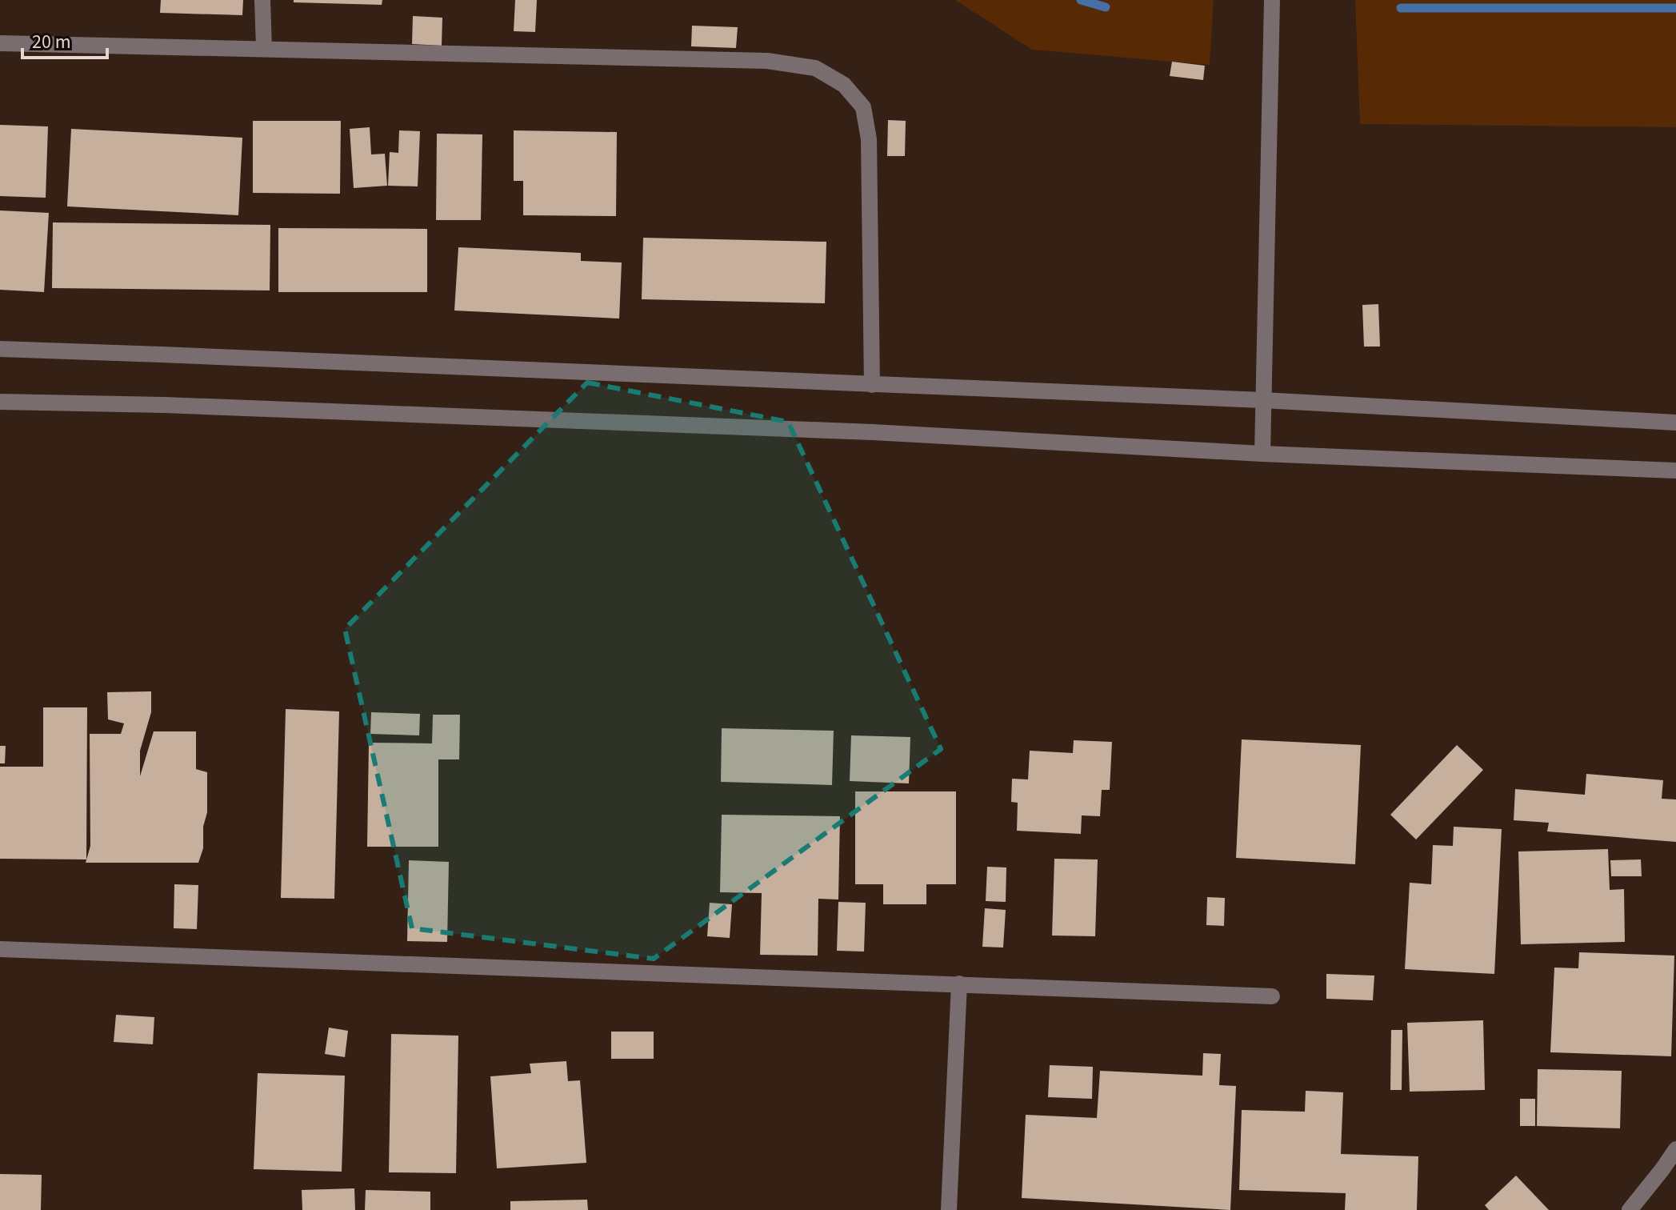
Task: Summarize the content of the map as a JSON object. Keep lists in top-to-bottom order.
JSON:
{
  "scale_bar": "20 m"
}
